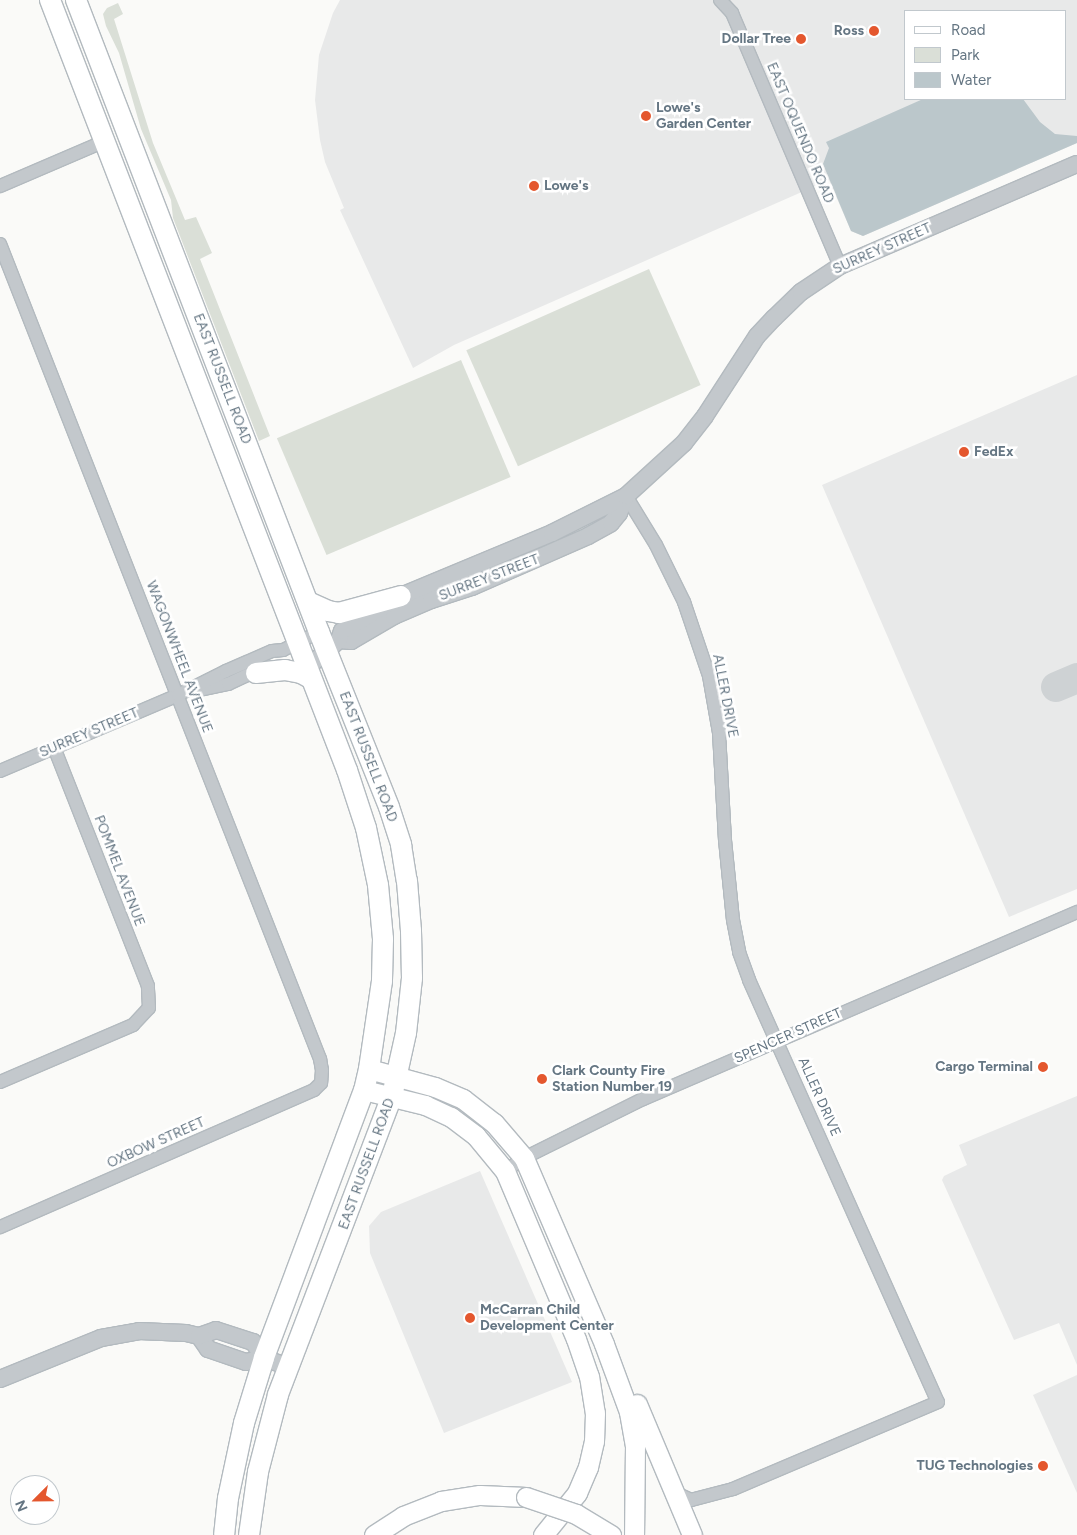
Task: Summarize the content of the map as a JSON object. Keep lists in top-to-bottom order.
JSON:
{
  "streets": {
    "main road": ["EAST RUSSELL ROAD"],
    "street": [
      "EAST OQUENDO ROAD",
      "SURREY STREET",
      "WAGONWHEEL AVENUE",
      "ALLER DRIVE",
      "POMMEL AVENUE",
      "SPENCER STREET",
      "OXBOW STREET"
    ]
  },
  "crossings": [
    ["EAST OQUENDO ROAD", "SURREY STREET"],
    ["SURREY STREET", "EAST RUSSELL ROAD"],
    ["SURREY STREET", "WAGONWHEEL AVENUE"],
    ["SURREY STREET", "ALLER DRIVE"],
    ["SURREY STREET", "POMMEL AVENUE"],
    ["WAGONWHEEL AVENUE", "OXBOW STREET"],
    ["ALLER DRIVE", "SPENCER STREET"]
  ],
  "places": [
    "Ross",
    "Dollar Tree",
    "Lowe's Garden Center",
    "Lowe's",
    "FedEx",
    "Cargo Terminal",
    "Clark County Fire Station Number 19",
    "McCarran Child Development Center",
    "TUG Technologies"
  ],
  "legend": ["Road", "Park", "Water"],
  "north": "bottom left"
}
